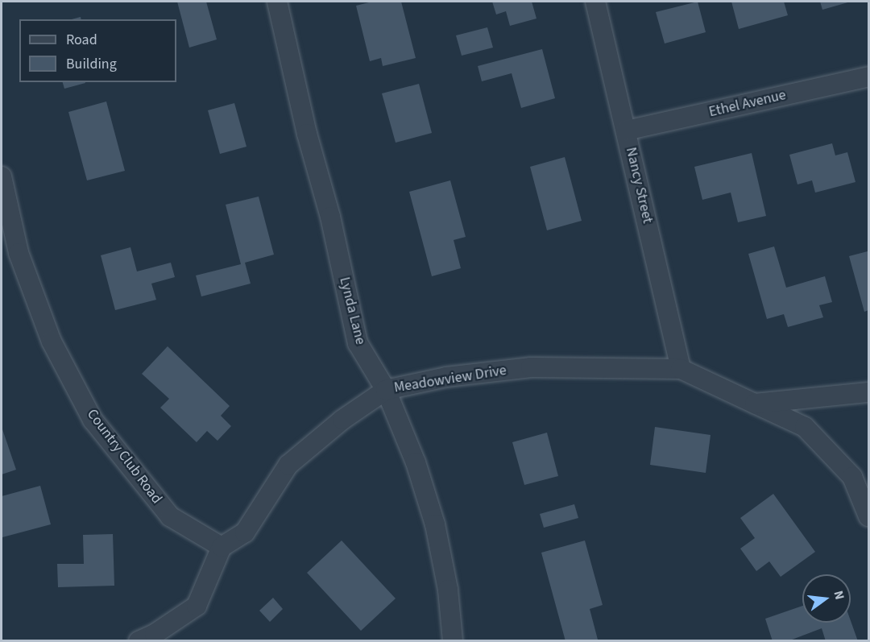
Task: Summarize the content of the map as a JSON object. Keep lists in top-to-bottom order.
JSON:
{
  "streets": {
    "street": [
      "Ethel Avenue",
      "Nancy Street",
      "Lynda Lane",
      "Meadowview Drive",
      "Country Club Road"
    ]
  },
  "crossings": [
    ["Ethel Avenue", "Nancy Street"],
    ["Nancy Street", "Meadowview Drive"],
    ["Lynda Lane", "Meadowview Drive"],
    ["Meadowview Drive", "Country Club Road"]
  ],
  "legend": ["Road", "Building"],
  "north": "right"
}
